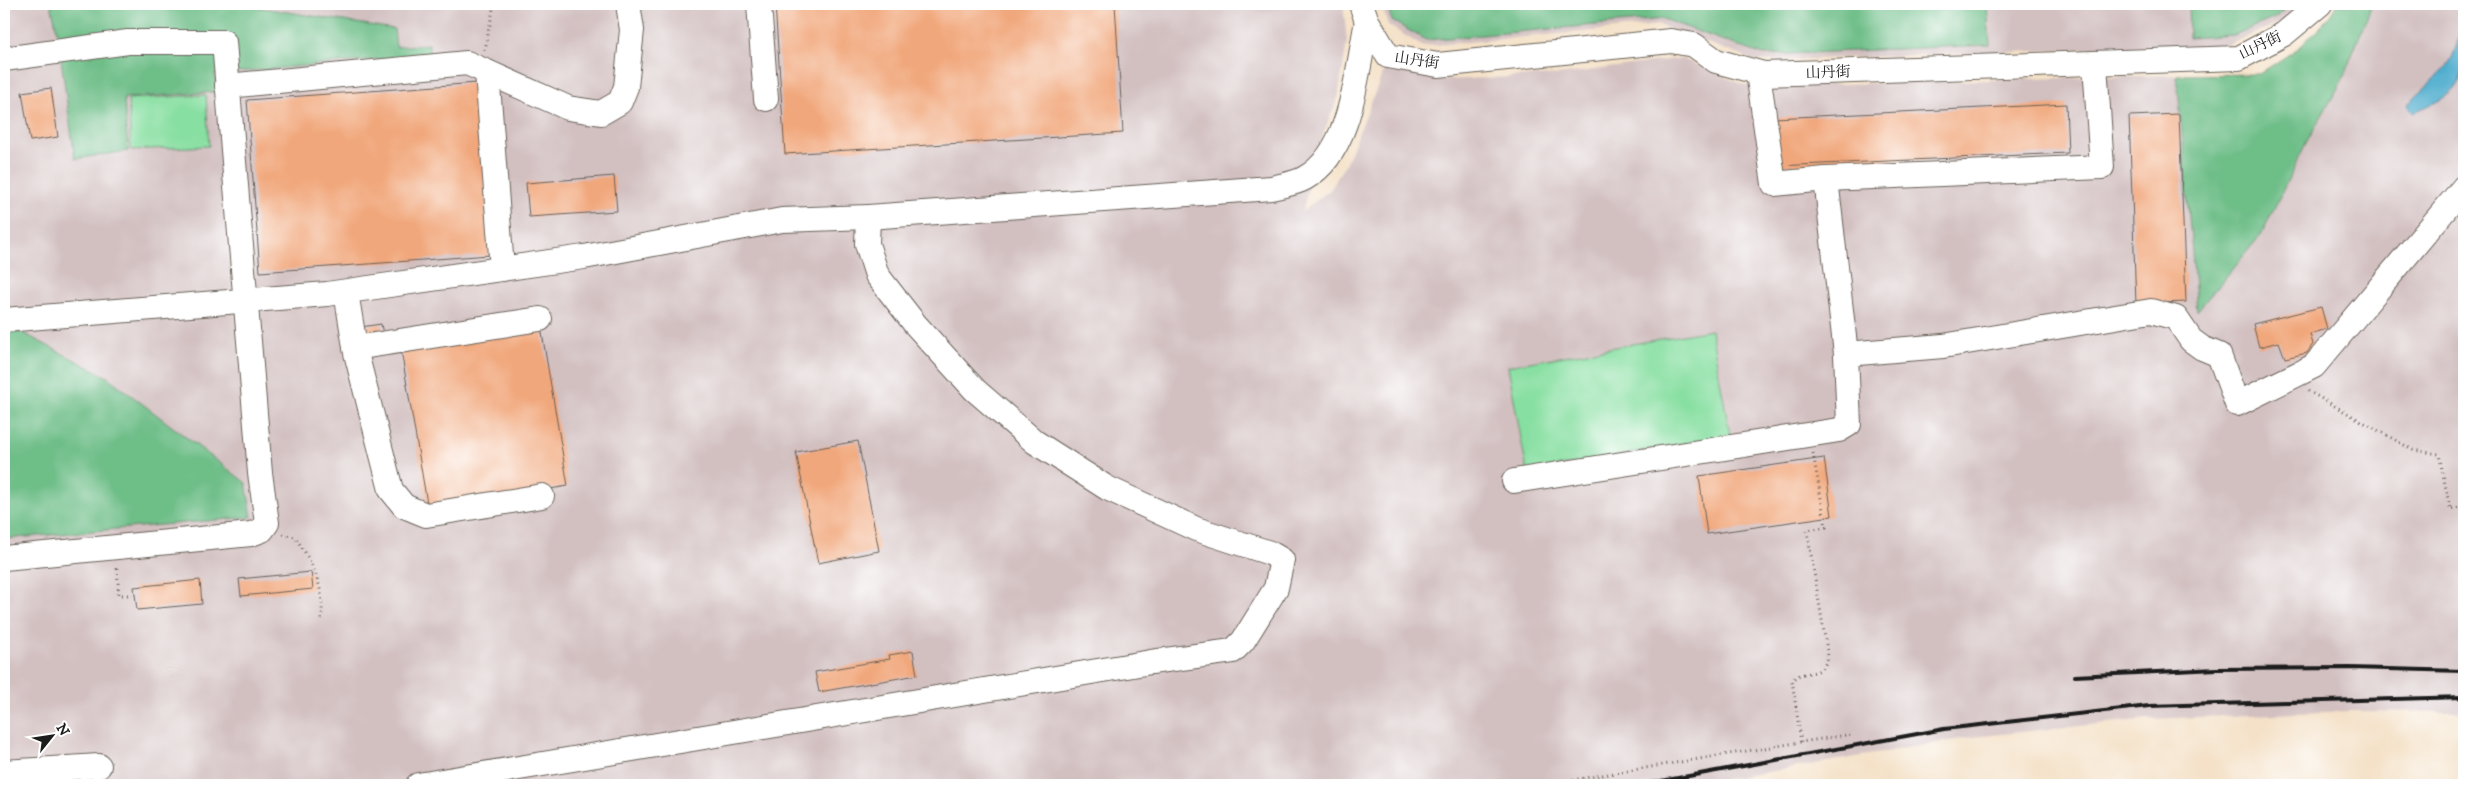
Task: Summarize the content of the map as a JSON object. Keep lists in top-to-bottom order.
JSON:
{
  "streets": {
    "lane": ["山丹街"]
  },
  "north": "top right"
}
